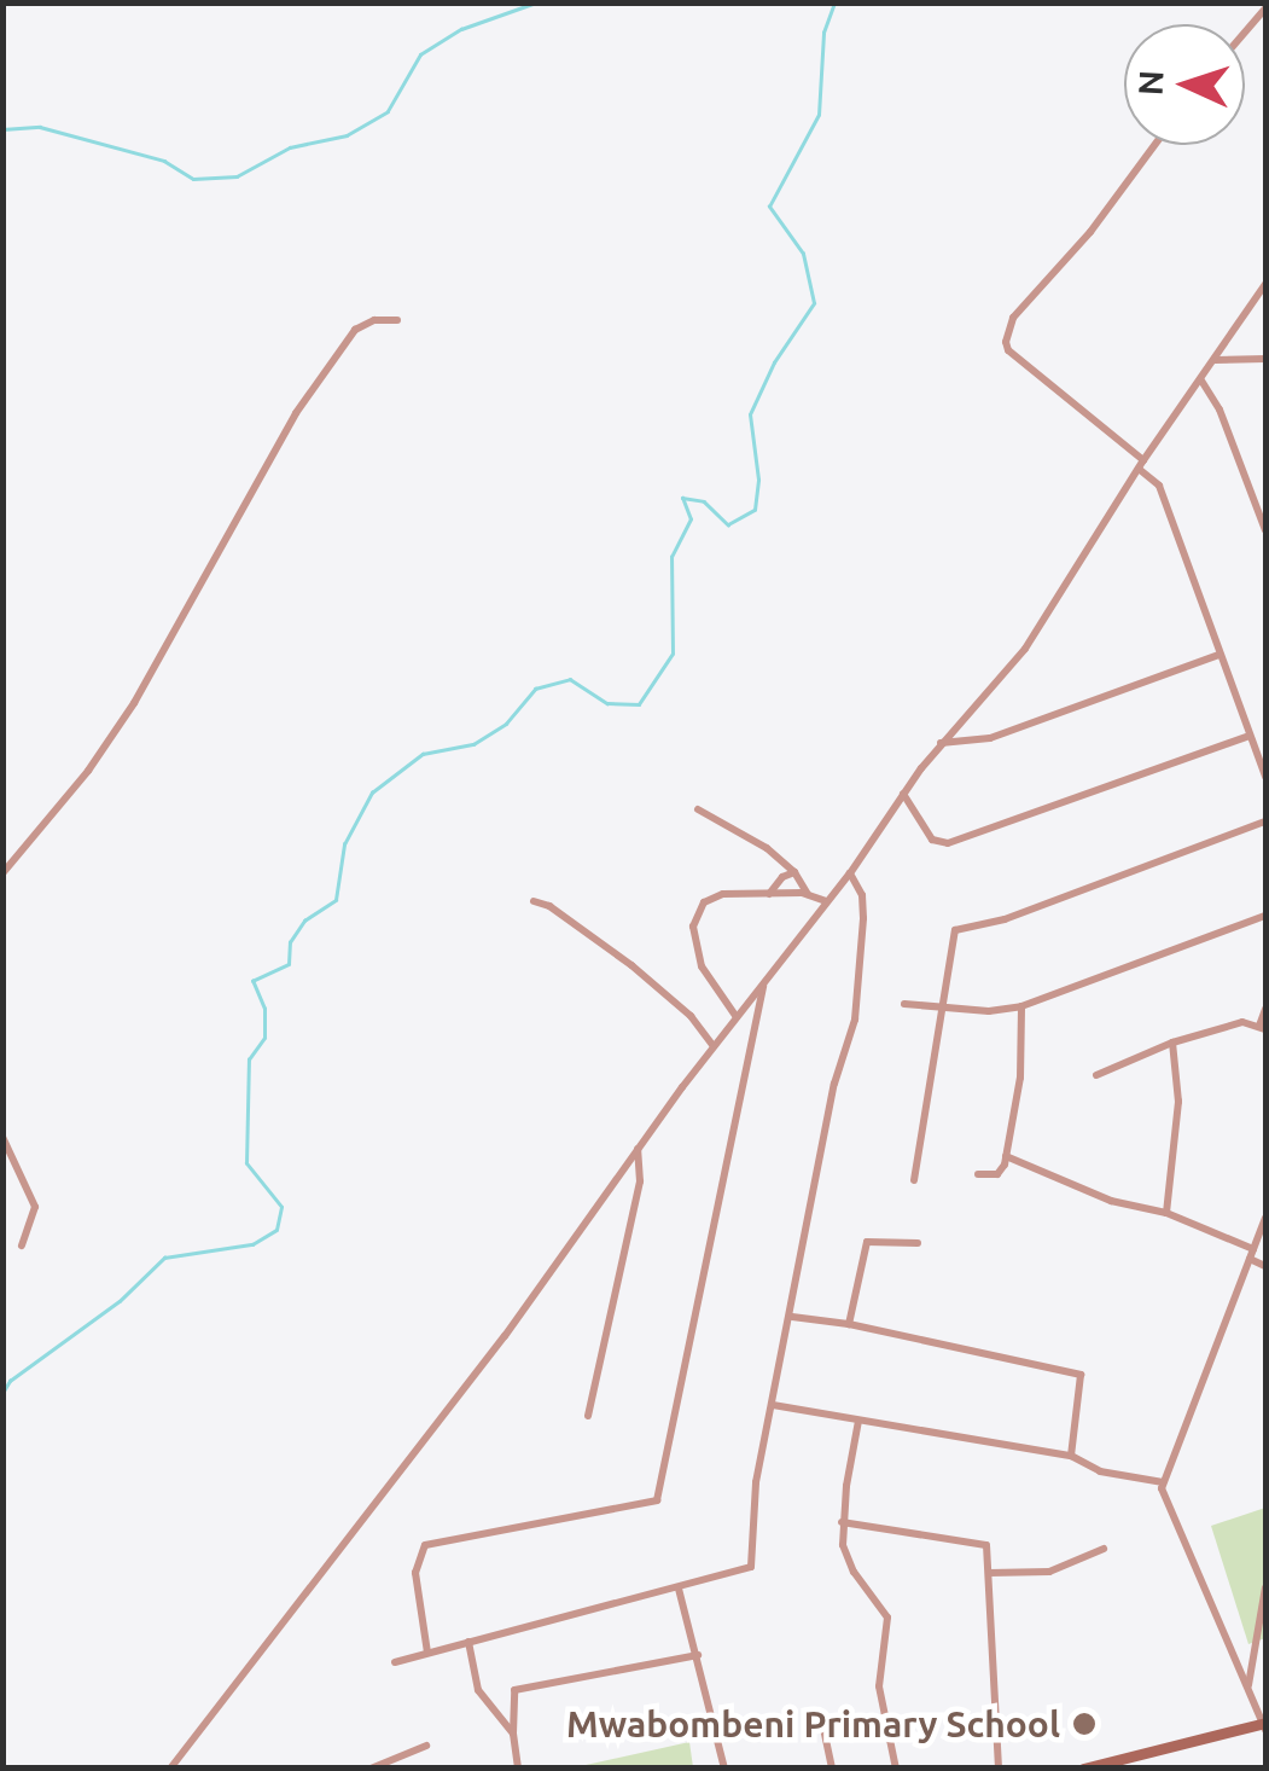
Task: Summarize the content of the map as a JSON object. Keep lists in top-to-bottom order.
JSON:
{
  "places": ["Mwabombeni Primary School"],
  "north": "left"
}
